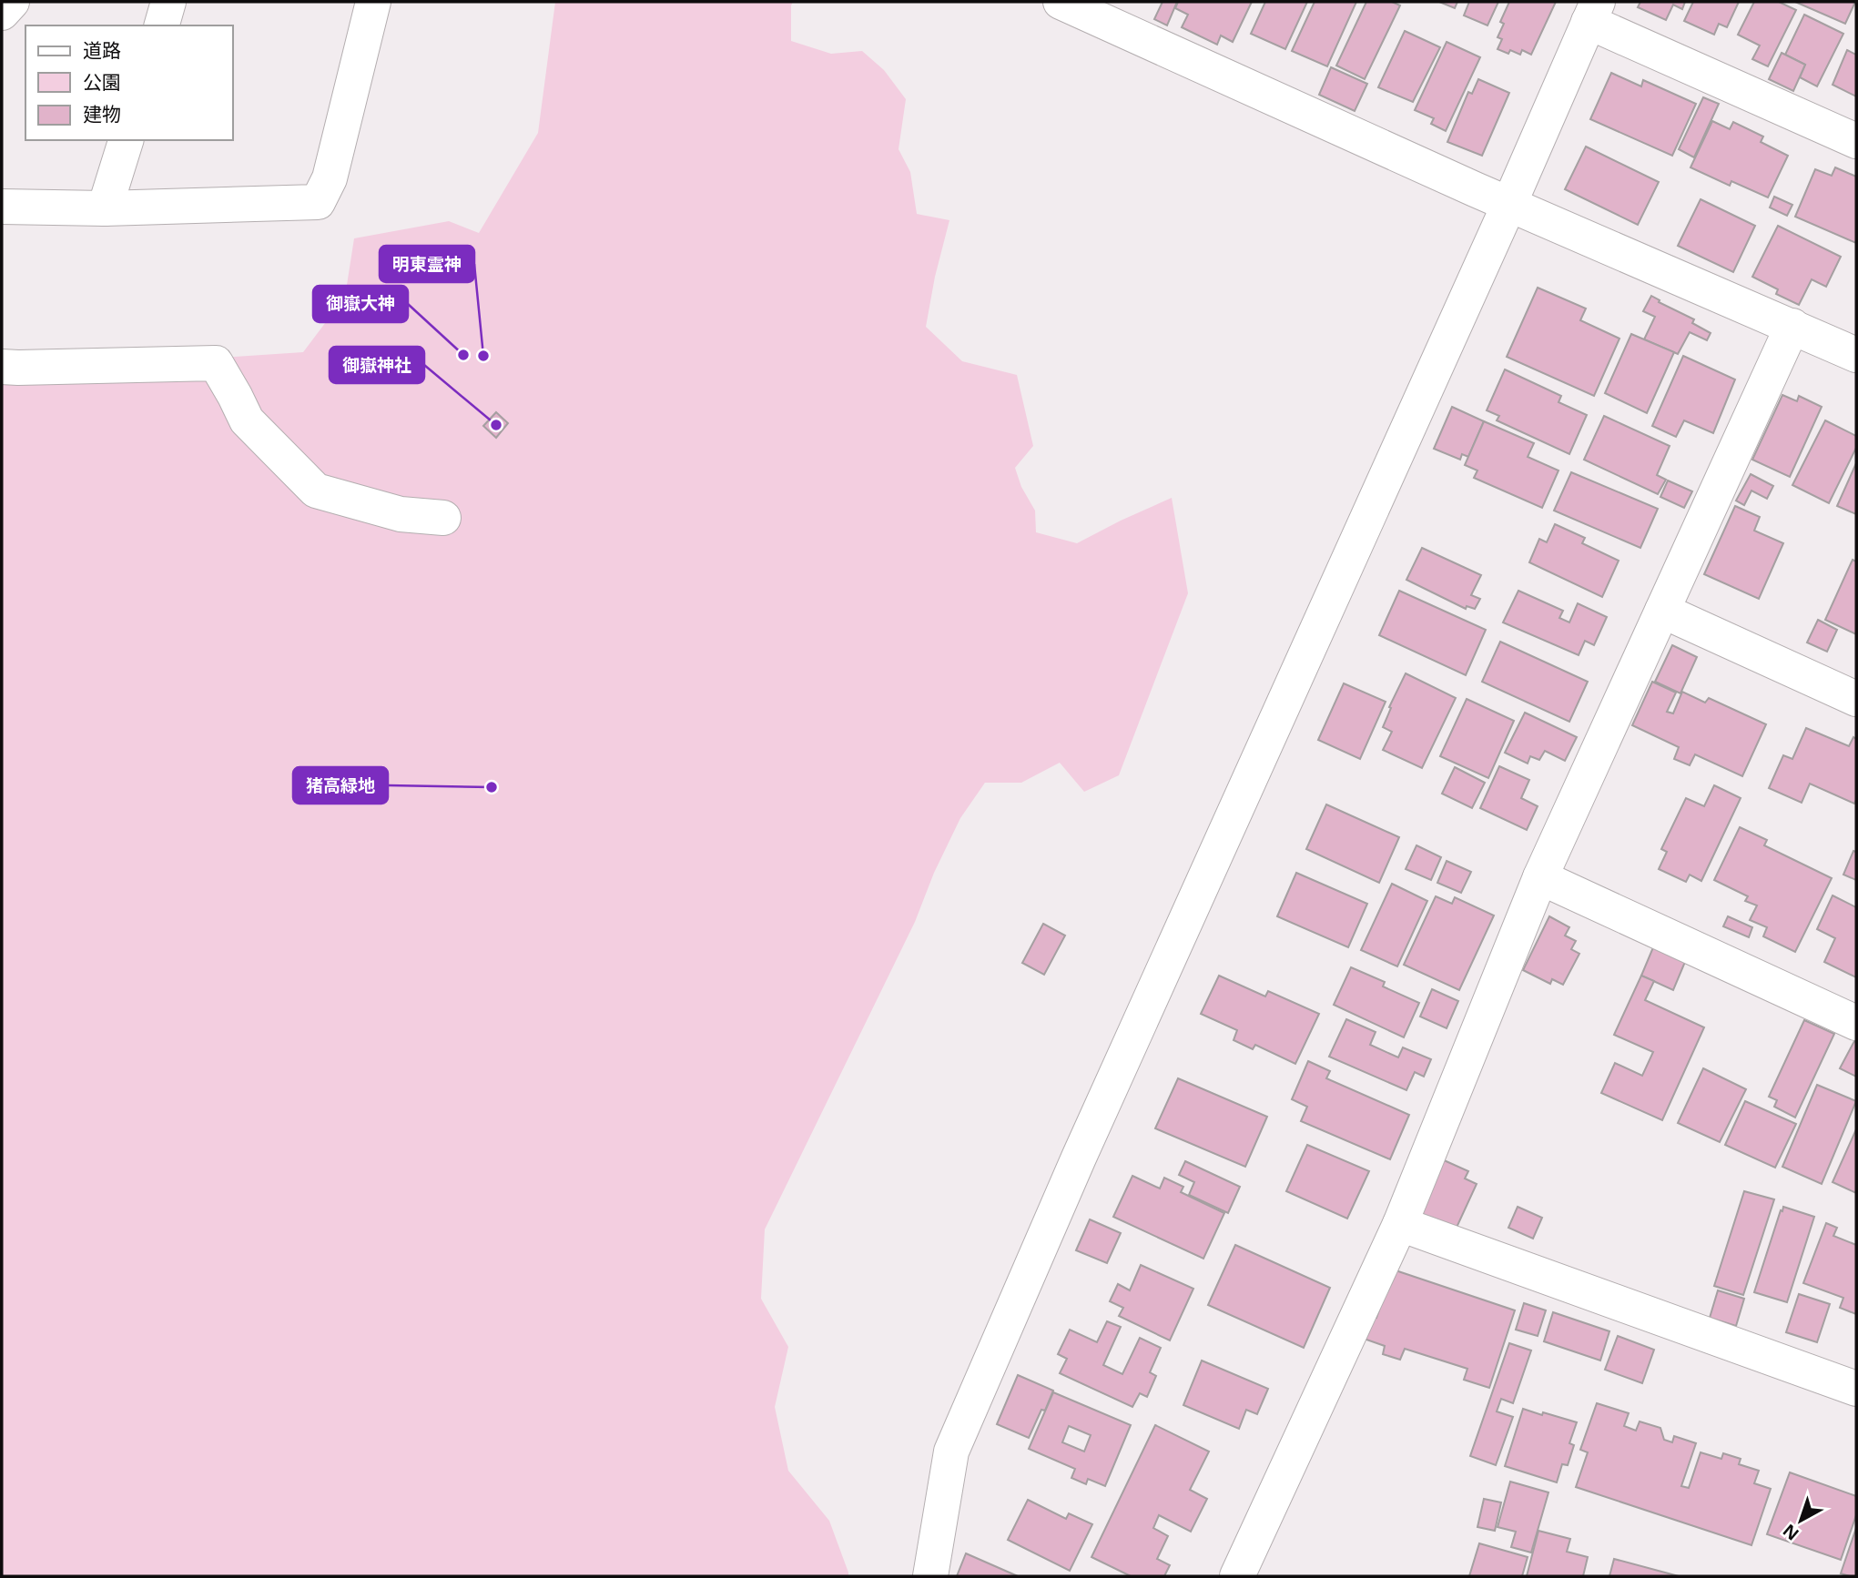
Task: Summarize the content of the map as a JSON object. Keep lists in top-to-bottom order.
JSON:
{
  "places": [
    "御嶽大神",
    "明東霊神",
    "御嶽神社",
    "猪高緑地"
  ],
  "legend": ["道路", "公園", "建物"],
  "north": "bottom left"
}
